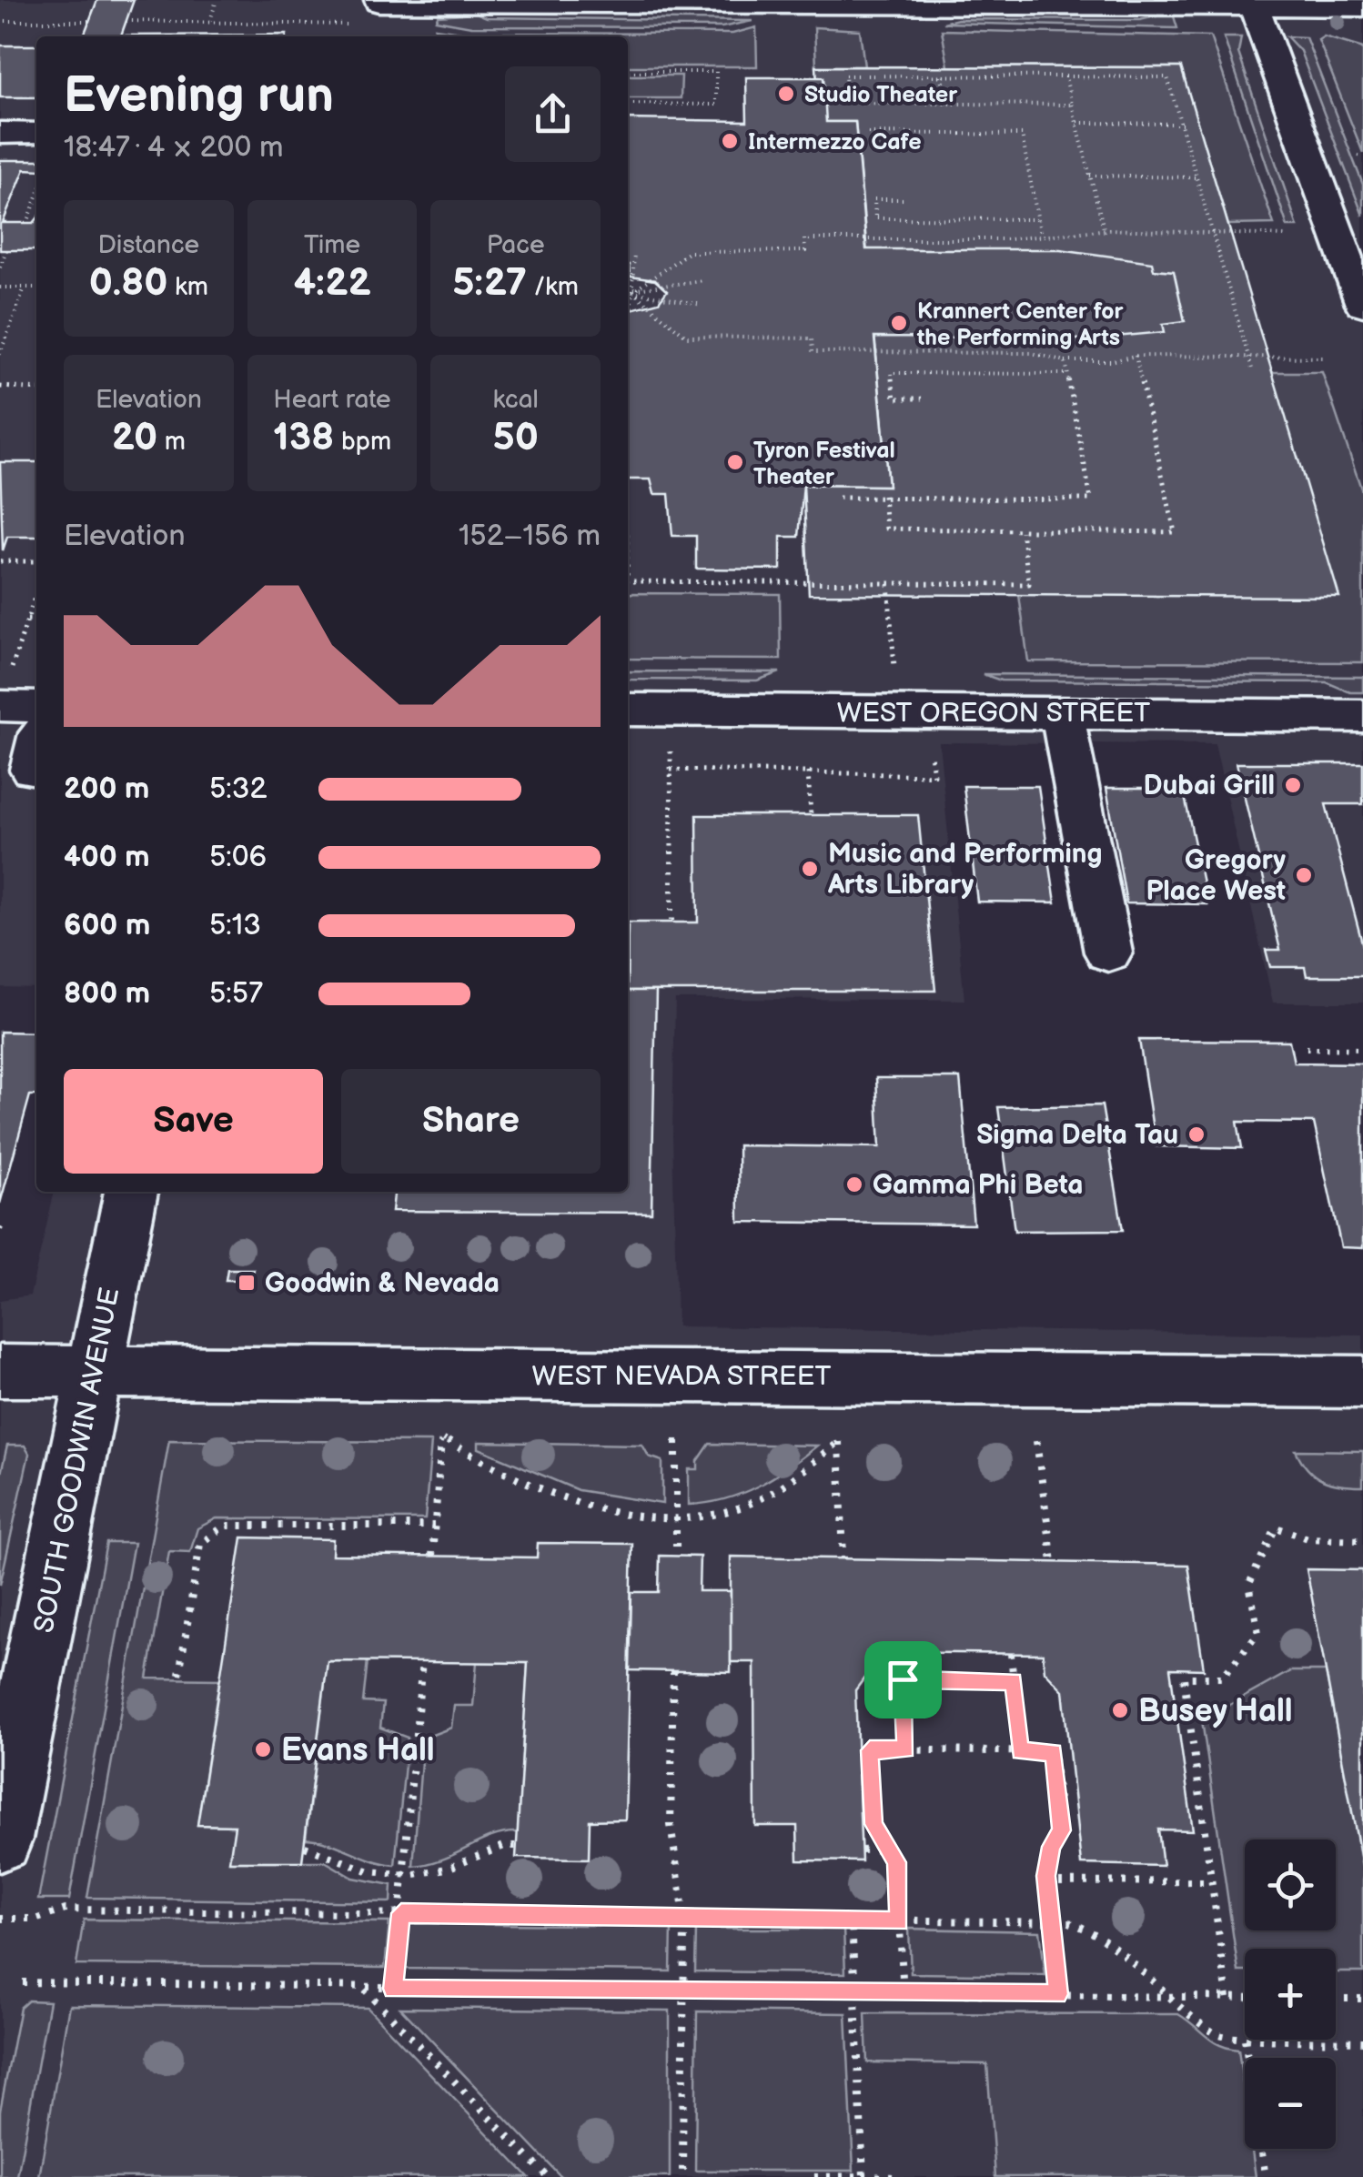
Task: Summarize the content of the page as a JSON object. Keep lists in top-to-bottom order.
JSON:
{
  "streets": {
    "street": ["WEST OREGON STREET", "WEST NEVADA STREET", "SOUTH GOODWIN AVENUE"]
  },
  "crossings": [
    ["WEST NEVADA STREET", "SOUTH GOODWIN AVENUE"]
  ],
  "places": {
    "other": [
      "Studio Theater",
      "Intermezzo Cafe",
      "Krannert Center for the Performing Arts",
      "Tyron Festival Theater",
      "Dubai Grill",
      "Music and Performing Arts Library",
      "Gregory Place West",
      "Sigma Delta Tau",
      "Gamma Phi Beta",
      "Busey Hall",
      "Evans Hall"
    ],
    "transit": ["Goodwin & Nevada"]
  },
  "page": {
    "heading": ["Evening run", "18:47 · 4 × 200 m"],
    "stats": [
      ["Distance", "0.80 km"],
      ["Time", "4:22"],
      ["Pace", "5:27 /km"],
      ["Elevation", "20 m"],
      ["Heart rate", "138 bpm"],
      ["kcal", "50"]
    ],
    "chart": ["Elevation", "152–156 m"],
    "list": [
      {
        "name": "200 m",
        "note": "5:32"
      },
      {
        "name": "400 m",
        "note": "5:06"
      },
      {
        "name": "600 m",
        "note": "5:13"
      },
      {
        "name": "800 m",
        "note": "5:57"
      }
    ],
    "buttons": ["Save", "Share"],
    "map_buttons": ["+", "−"]
  }
}
